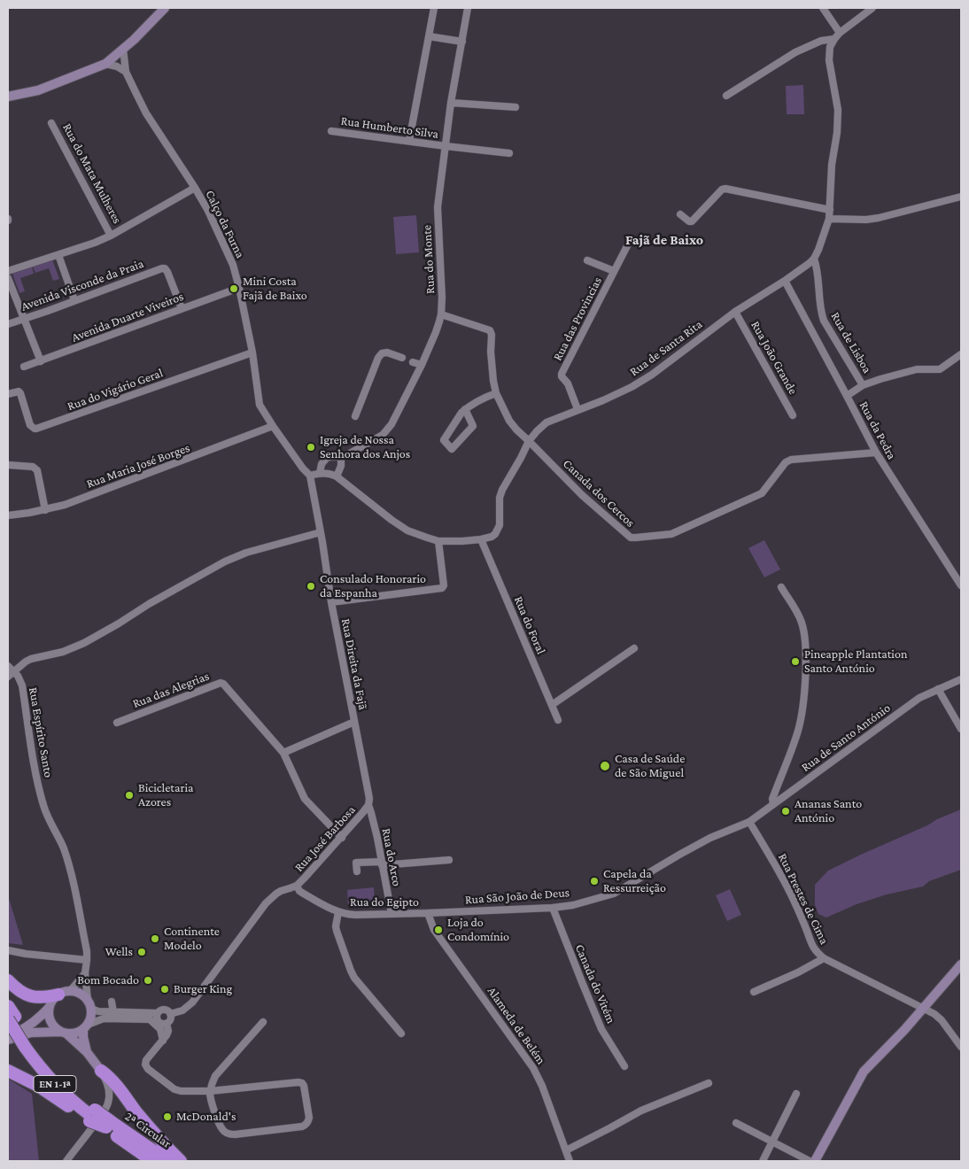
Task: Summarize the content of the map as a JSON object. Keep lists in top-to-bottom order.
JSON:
{
  "streets": {
    "highway": ["EN 1-1ª", "2ª Circular"],
    "street": [
      "Rua Humberto Silva",
      "Rua do Mata Mulheres",
      "Calço da Furna",
      "Rua do Monte",
      "Avenida Visconde da Praia",
      "Avenida Duarte Viveiros",
      "Rua das Provincias",
      "Rua de Lisboa",
      "Rua de Santa Rita",
      "Rua João Grande",
      "Rua do Vigário Geral",
      "Rua da Pedra",
      "Rua Maria José Borges",
      "Canada dos Cercos",
      "Rua do Foral",
      "Rua Direita da Fajã",
      "Rua das Alegrias",
      "Rua Espírito Santo",
      "Rua de Santo António",
      "Rua José Barbosa",
      "Rua do Arco",
      "Rua São João de Deus",
      "Rua Prestes de Cima",
      "Rua do Egipto",
      "Canada do Vitém",
      "Alameda de Belém"
    ]
  },
  "crossings": [
    ["Rua Humberto Silva", "Rua do Monte"],
    ["Calço da Furna", "Avenida Duarte Viveiros"],
    ["Calço da Furna", "Rua do Vigário Geral"],
    ["Calço da Furna", "Rua Maria José Borges"],
    ["Calço da Furna", "Rua Direita da Fajã"],
    ["Rua do Monte", "Canada dos Cercos"],
    ["Avenida Visconde da Praia", "Avenida Duarte Viveiros"],
    ["Rua das Provincias", "Rua de Santa Rita"],
    ["Rua de Lisboa", "Rua de Santa Rita"],
    ["Rua de Santa Rita", "Rua João Grande"],
    ["Rua de Santa Rita", "Rua da Pedra"],
    ["Rua de Santa Rita", "Canada dos Cercos"],
    ["Rua de Santa Rita", "Rua do Foral"],
    ["Rua da Pedra", "Canada dos Cercos"],
    ["Rua Direita da Fajã", "Rua José Barbosa"],
    ["Rua Direita da Fajã", "Rua do Arco"],
    ["Rua de Santo António", "Rua São João de Deus"],
    ["Rua de Santo António", "Rua Prestes de Cima"],
    ["Rua José Barbosa", "Rua do Arco"],
    ["Rua José Barbosa", "Rua do Egipto"],
    ["Rua do Arco", "Rua do Egipto"],
    ["Rua São João de Deus", "Rua Prestes de Cima"],
    ["Rua São João de Deus", "Rua do Egipto"],
    ["Rua São João de Deus", "Canada do Vitém"],
    ["Rua São João de Deus", "Alameda de Belém"],
    ["Rua do Egipto", "Alameda de Belém"],
    ["EN 1-1ª", "2ª Circular"]
  ],
  "districts": ["Fajã de Baixo"],
  "places": [
    "Mini Costa Fajã de Baixo",
    "Igreja de Nossa Senhora dos Anjos",
    "Consulado Honorario da Espanha",
    "Pineapple Plantation Santo António",
    "Casa de Saúde de São Miguel",
    "Bicicletaria Azores",
    "Ananas Santo António",
    "Capela da Ressurreição",
    "Loja do Condomínio",
    "Continente Modelo",
    "Wells",
    "Bom Bocado",
    "Burger King",
    "McDonald's"
  ]
}
